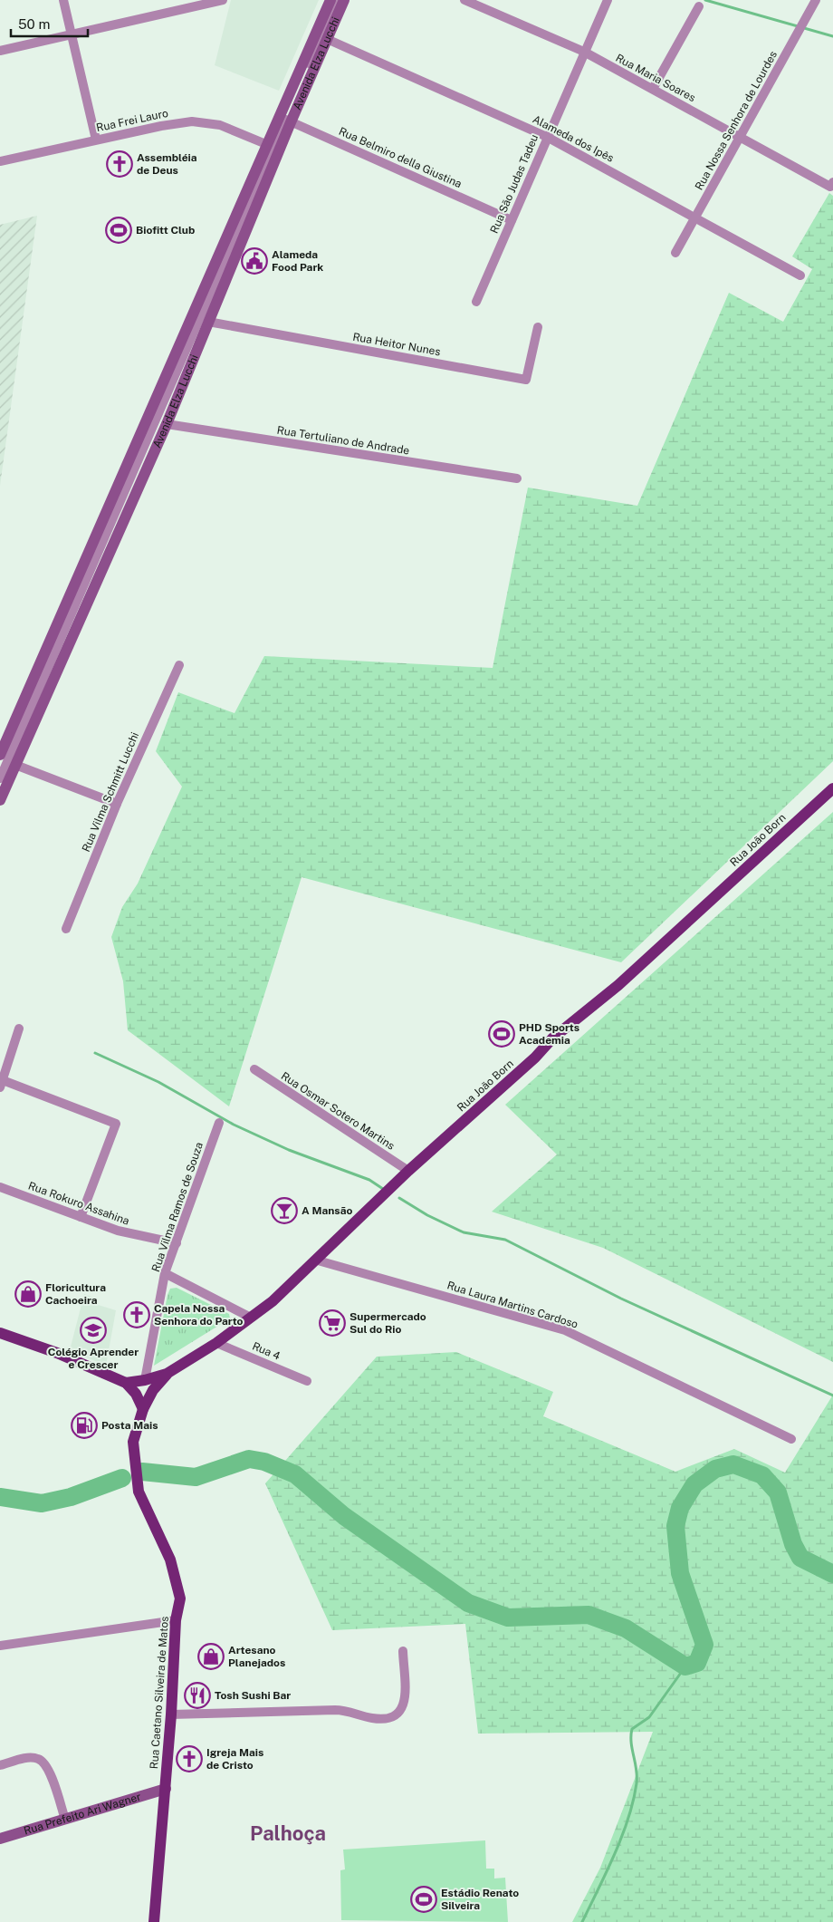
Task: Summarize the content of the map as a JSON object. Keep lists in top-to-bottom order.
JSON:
{
  "streets": {
    "main road": [
      "Avenida Elza Lucchi",
      "Rua João Born",
      "Rua Caetano Silveira de Matos",
      "Rua Prefeito Ari Wagner"
    ],
    "street": [
      "Rua Maria Soares",
      "Rua Frei Lauro",
      "Rua Nossa Senhora de Lourdes",
      "Alameda dos Ipês",
      "Rua Belmiro della Giustina",
      "Rua São Judas Tadeu",
      "Rua Heitor Nunes",
      "Rua Tertuliano de Andrade",
      "Rua Vilma Schmitt Lucchi",
      "Rua Osmar Sotero Martins",
      "Rua Rokuro Assahina",
      "Rua Vilma Ramos de Souza",
      "Rua Laura Martins Cardoso",
      "Rua 4"
    ]
  },
  "crossings": [
    ["Avenida Elza Lucchi", "Rua Frei Lauro"],
    ["Avenida Elza Lucchi", "Alameda dos Ipês"],
    ["Avenida Elza Lucchi", "Rua Belmiro della Giustina"],
    ["Avenida Elza Lucchi", "Rua Heitor Nunes"],
    ["Avenida Elza Lucchi", "Rua Tertuliano de Andrade"],
    ["Rua Maria Soares", "Rua Nossa Senhora de Lourdes"],
    ["Rua Maria Soares", "Rua São Judas Tadeu"],
    ["Rua Nossa Senhora de Lourdes", "Alameda dos Ipês"],
    ["Alameda dos Ipês", "Rua São Judas Tadeu"],
    ["Rua Belmiro della Giustina", "Rua São Judas Tadeu"],
    ["Rua João Born", "Rua Osmar Sotero Martins"],
    ["Rua João Born", "Rua Laura Martins Cardoso"],
    ["Rua João Born", "Rua 4"],
    ["Rua João Born", "Rua Caetano Silveira de Matos"],
    ["Rua Rokuro Assahina", "Rua Vilma Ramos de Souza"],
    ["Rua Caetano Silveira de Matos", "Rua Prefeito Ari Wagner"]
  ],
  "districts": ["Palhoça"],
  "places": {
    "church": ["Assembléia de Deus", "Capela Nossa Senhora do Parto", "Igreja Mais de Cristo"],
    "sports": ["Biofitt Club", "PHD Sports Academia", "Estádio Renato Silveira"],
    "public building": ["Alameda Food Park"],
    "bar": ["A Mansão"],
    "shop": ["Floricultura Cachoeira", "Artesano Planejados"],
    "supermarket": ["Supermercado Sul do Rio"],
    "school or university": ["Colégio Aprender e Crescer"],
    "fuel station": ["Posta Mais"],
    "restaurant": ["Tosh Sushi Bar"]
  },
  "scale_bar": "50 m"
}
